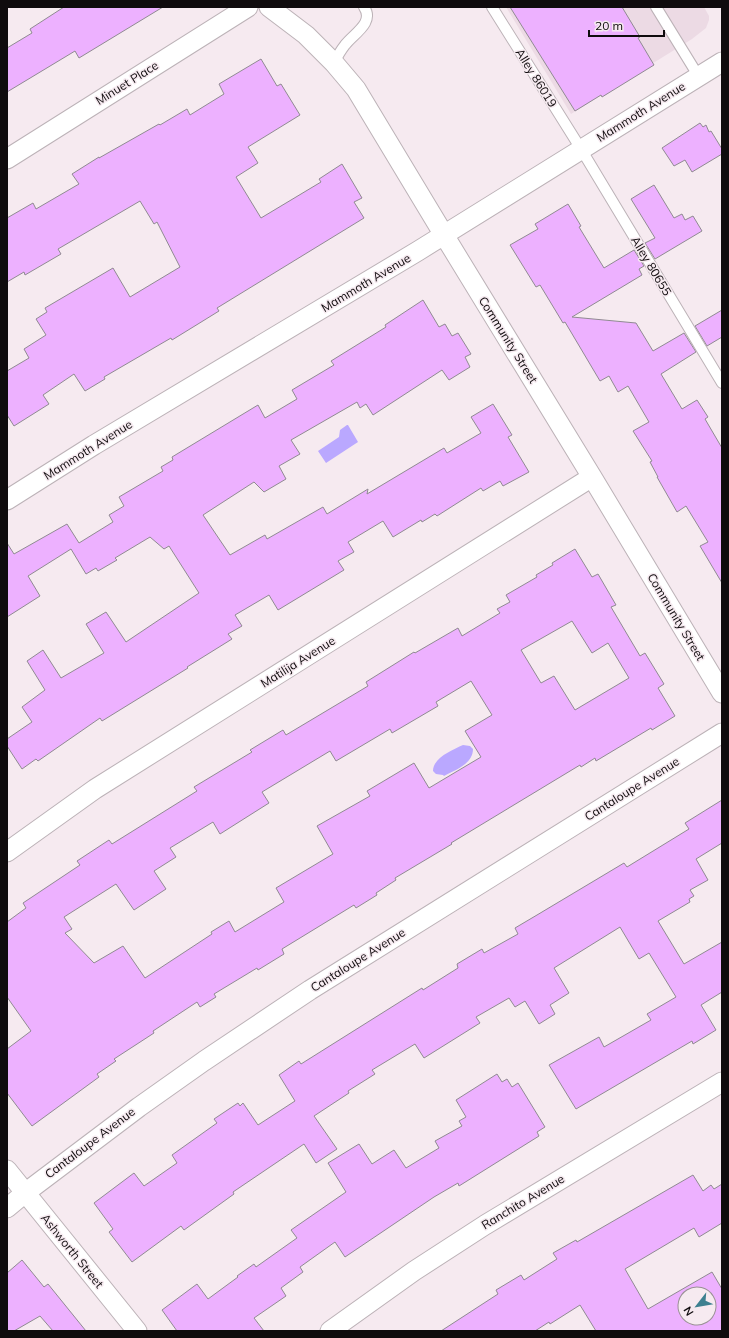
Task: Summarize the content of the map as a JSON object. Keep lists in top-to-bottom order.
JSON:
{
  "streets": {
    "street": [
      "Minuet Place",
      "Mammoth Avenue",
      "Community Street",
      "Matilija Avenue",
      "Cantaloupe Avenue",
      "Ranchito Avenue",
      "Ashworth Street"
    ],
    "lane": ["Alley 86019", "Alley 80655"]
  },
  "crossings": [
    ["Alley 86019", "Mammoth Avenue"],
    ["Alley 86019", "Alley 80655"],
    ["Mammoth Avenue", "Alley 80655"],
    ["Mammoth Avenue", "Community Street"],
    ["Community Street", "Matilija Avenue"],
    ["Cantaloupe Avenue", "Ashworth Street"]
  ],
  "scale_bar": "20 m",
  "north": "bottom left"
}
